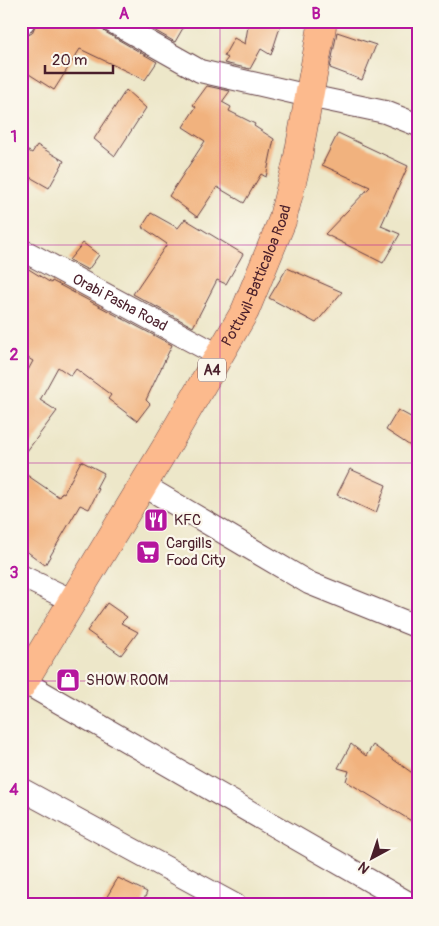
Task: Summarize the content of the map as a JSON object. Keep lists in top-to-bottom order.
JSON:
{
  "streets": {
    "highway": ["Pottuvil-Batticaloa Road", "A4"],
    "street": ["Orabi Pasha Road"]
  },
  "crossings": [
    ["Pottuvil-Batticaloa Road", "Orabi Pasha Road"]
  ],
  "places": {
    "restaurant": ["KFC"],
    "supermarket": ["Cargills Food City"],
    "shop": ["SHOW ROOM"]
  },
  "scale_bar": "20 m",
  "north": "bottom left",
  "grid": {
    "columns": ["A", "B"],
    "rows": [
      "1",
      "2",
      "3",
      "4"
    ]
  }
}
